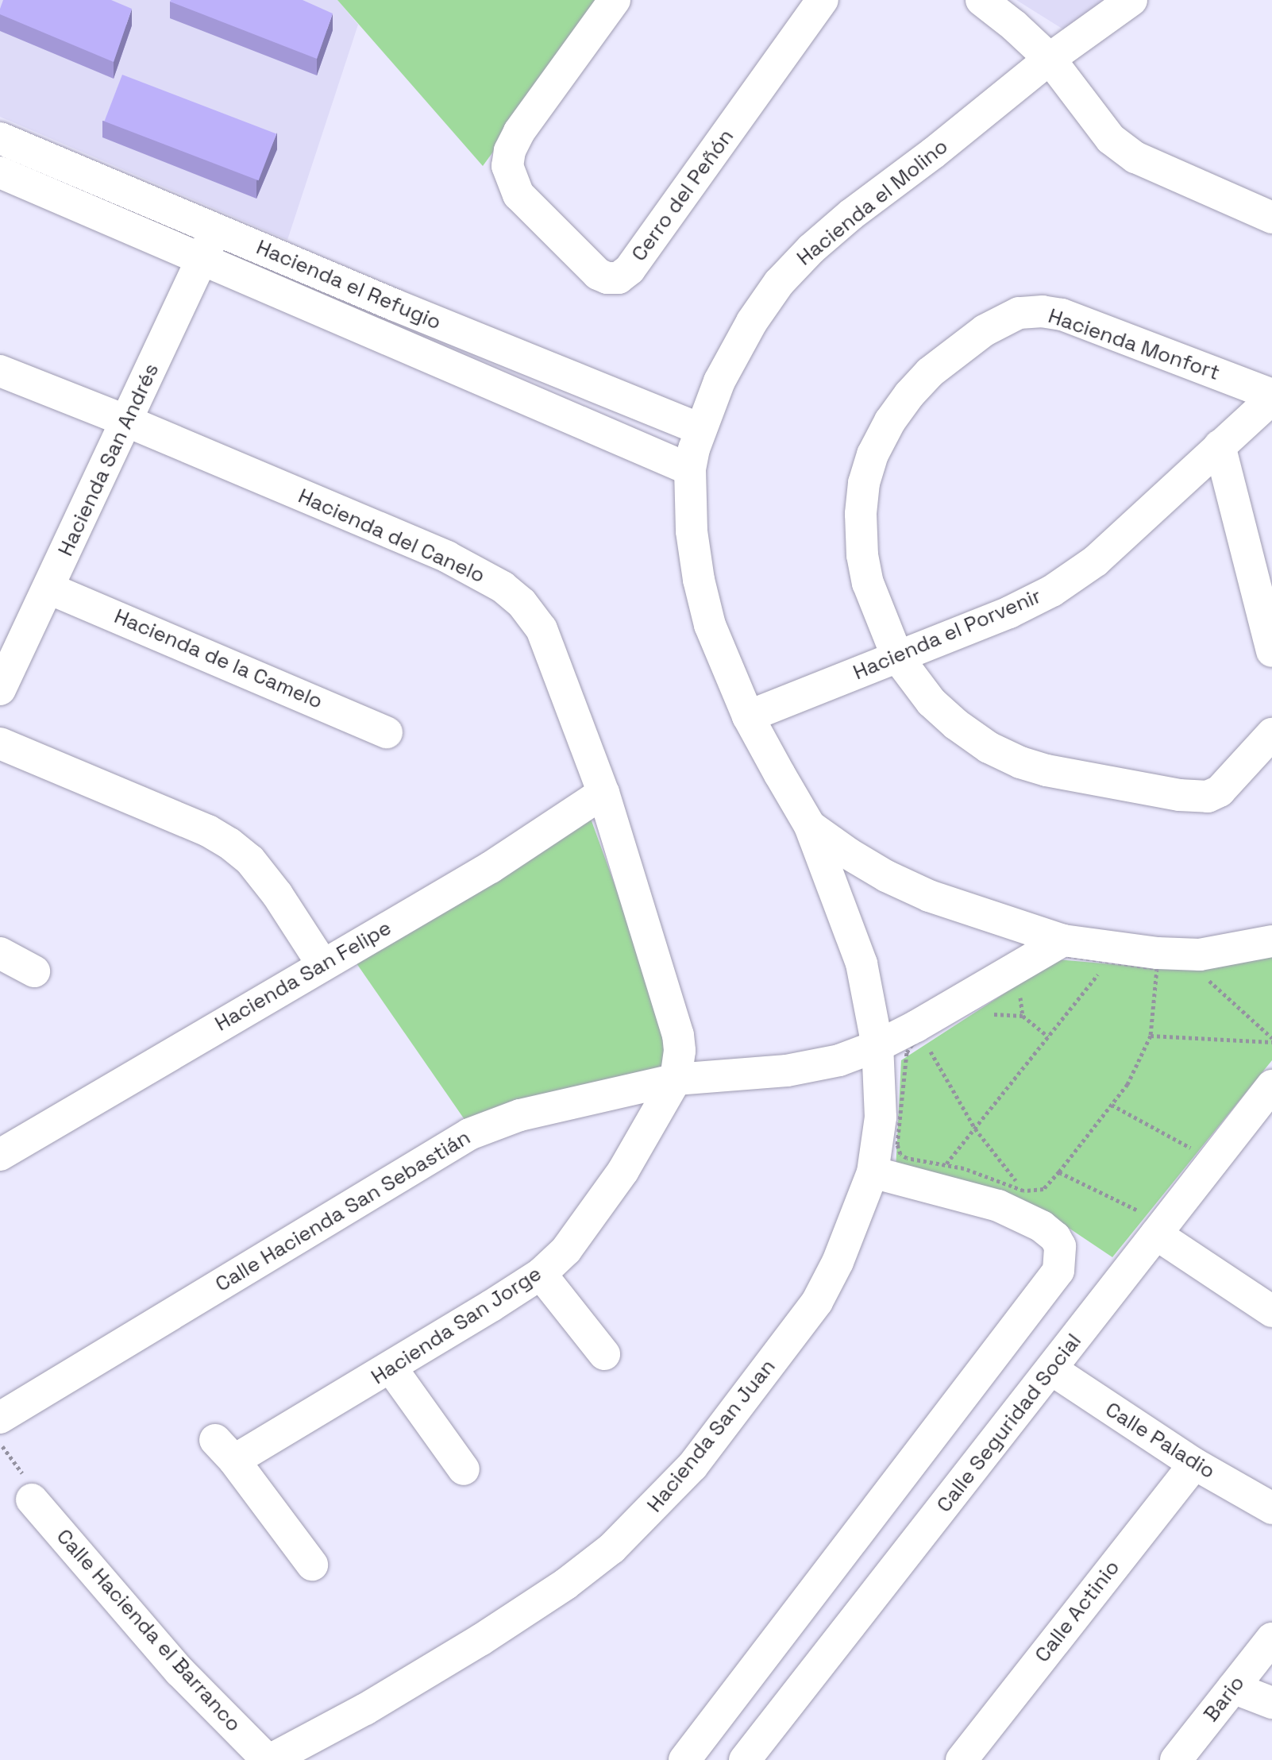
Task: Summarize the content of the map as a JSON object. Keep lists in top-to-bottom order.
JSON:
{
  "streets": {
    "street": [
      "Cerro del Peñón",
      "Hacienda el Molino",
      "Hacienda el Refugio",
      "Hacienda Monfort",
      "Hacienda San Andrés",
      "Hacienda del Canelo",
      "Hacienda el Porvenir",
      "Hacienda de la Camelo",
      "Hacienda San Felipe",
      "Calle Hacienda San Sebastián",
      "Hacienda San Jorge",
      "Calle Seguridad Social",
      "Hacienda San Juan",
      "Calle Paladio",
      "Calle Actinio",
      "Calle Hacienda el Barranco",
      "Bario"
    ]
  },
  "crossings": [
    ["Hacienda el Molino", "Hacienda el Refugio"],
    ["Hacienda el Molino", "Hacienda el Porvenir"],
    ["Hacienda el Molino", "Calle Hacienda San Sebastián"],
    ["Hacienda el Molino", "Hacienda San Juan"],
    ["Hacienda el Refugio", "Hacienda San Andrés"],
    ["Hacienda Monfort", "Hacienda el Porvenir"],
    ["Hacienda San Andrés", "Hacienda del Canelo"],
    ["Hacienda San Andrés", "Hacienda de la Camelo"],
    ["Hacienda del Canelo", "Hacienda San Felipe"],
    ["Hacienda del Canelo", "Calle Hacienda San Sebastián"],
    ["Hacienda del Canelo", "Hacienda San Jorge"],
    ["Calle Hacienda San Sebastián", "Hacienda San Jorge"],
    ["Calle Hacienda San Sebastián", "Hacienda San Juan"],
    ["Calle Seguridad Social", "Calle Paladio"],
    ["Hacienda San Juan", "Calle Hacienda el Barranco"],
    ["Calle Paladio", "Calle Actinio"]
  ]
}
